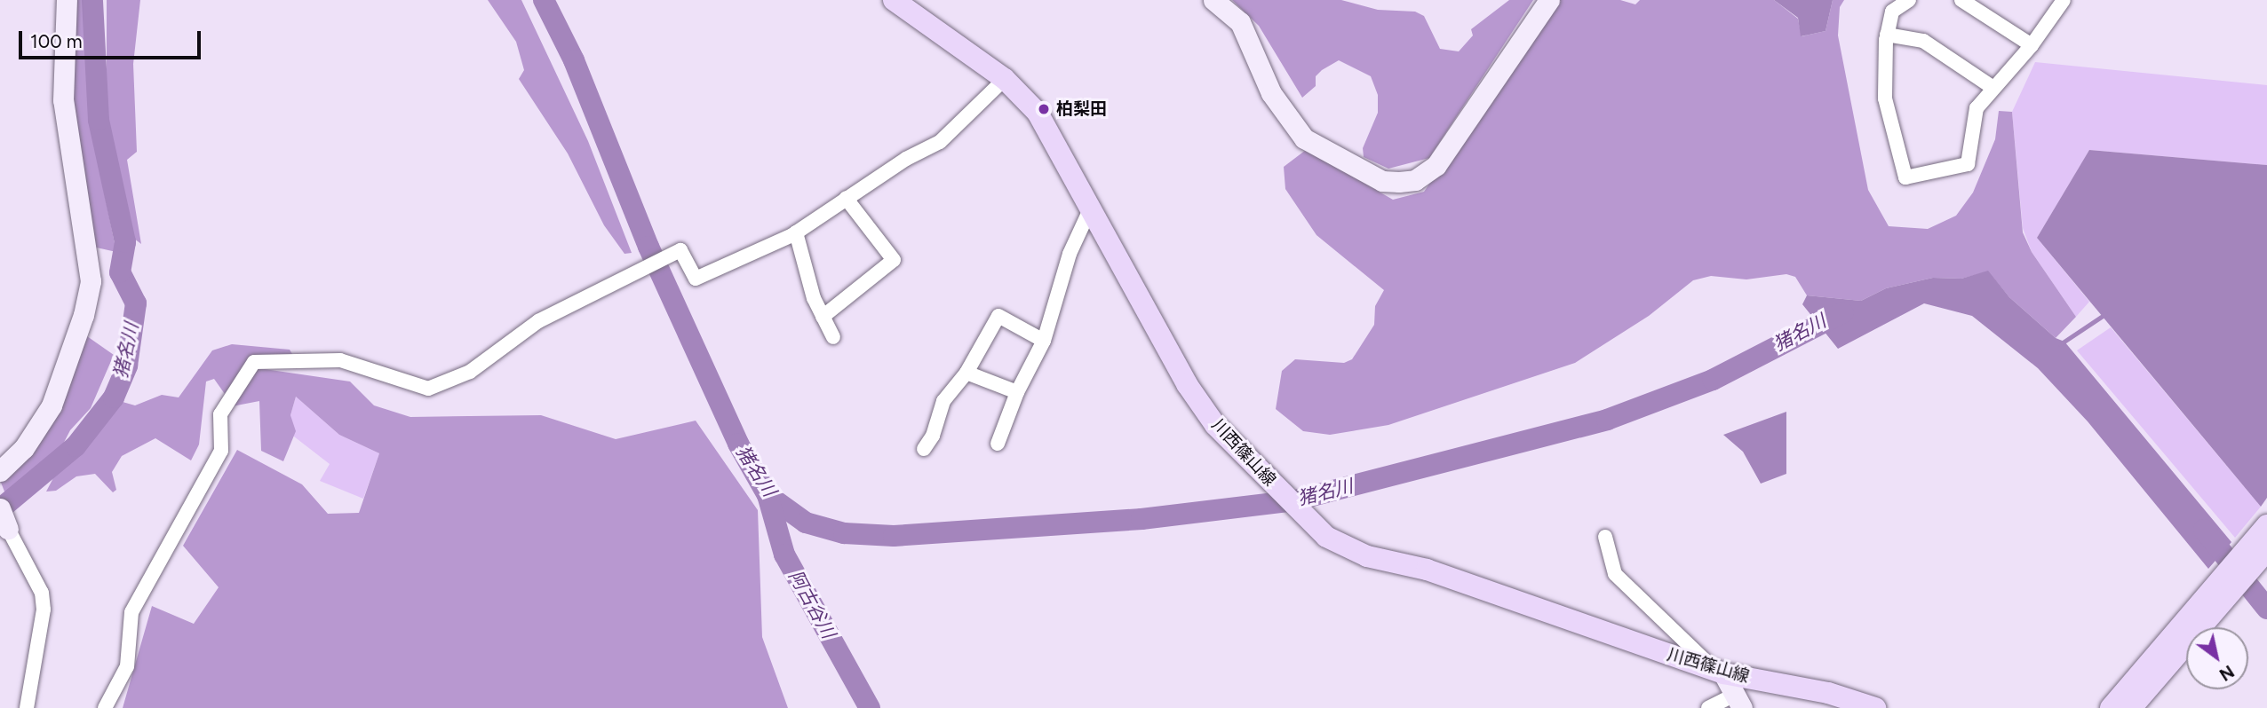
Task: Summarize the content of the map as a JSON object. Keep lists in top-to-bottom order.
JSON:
{
  "streets": {
    "main road": ["川西篠山線"]
  },
  "water": ["猪名川", "阿古谷川"],
  "places": ["柏梨田"],
  "scale_bar": "100 m",
  "north": "bottom right"
}
